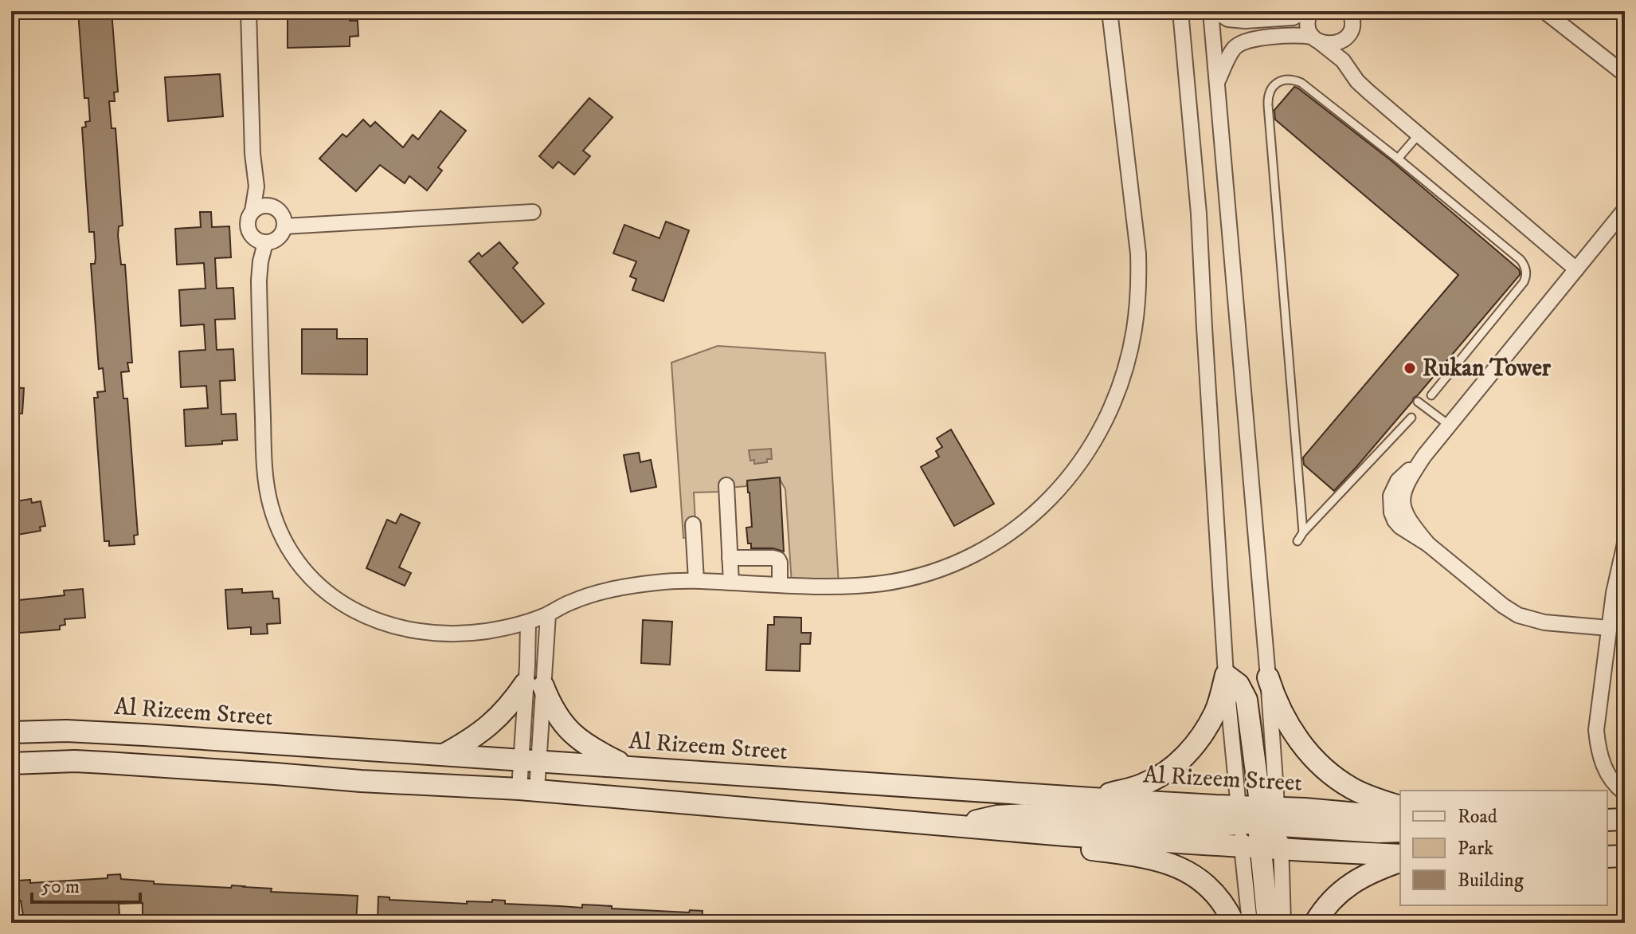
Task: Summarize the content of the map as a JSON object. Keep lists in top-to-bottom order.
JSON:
{
  "streets": {
    "street": ["Al Rizeem Street"]
  },
  "places": ["Rukan Tower"],
  "legend": ["Road", "Park", "Building"],
  "scale_bar": "50 m"
}
